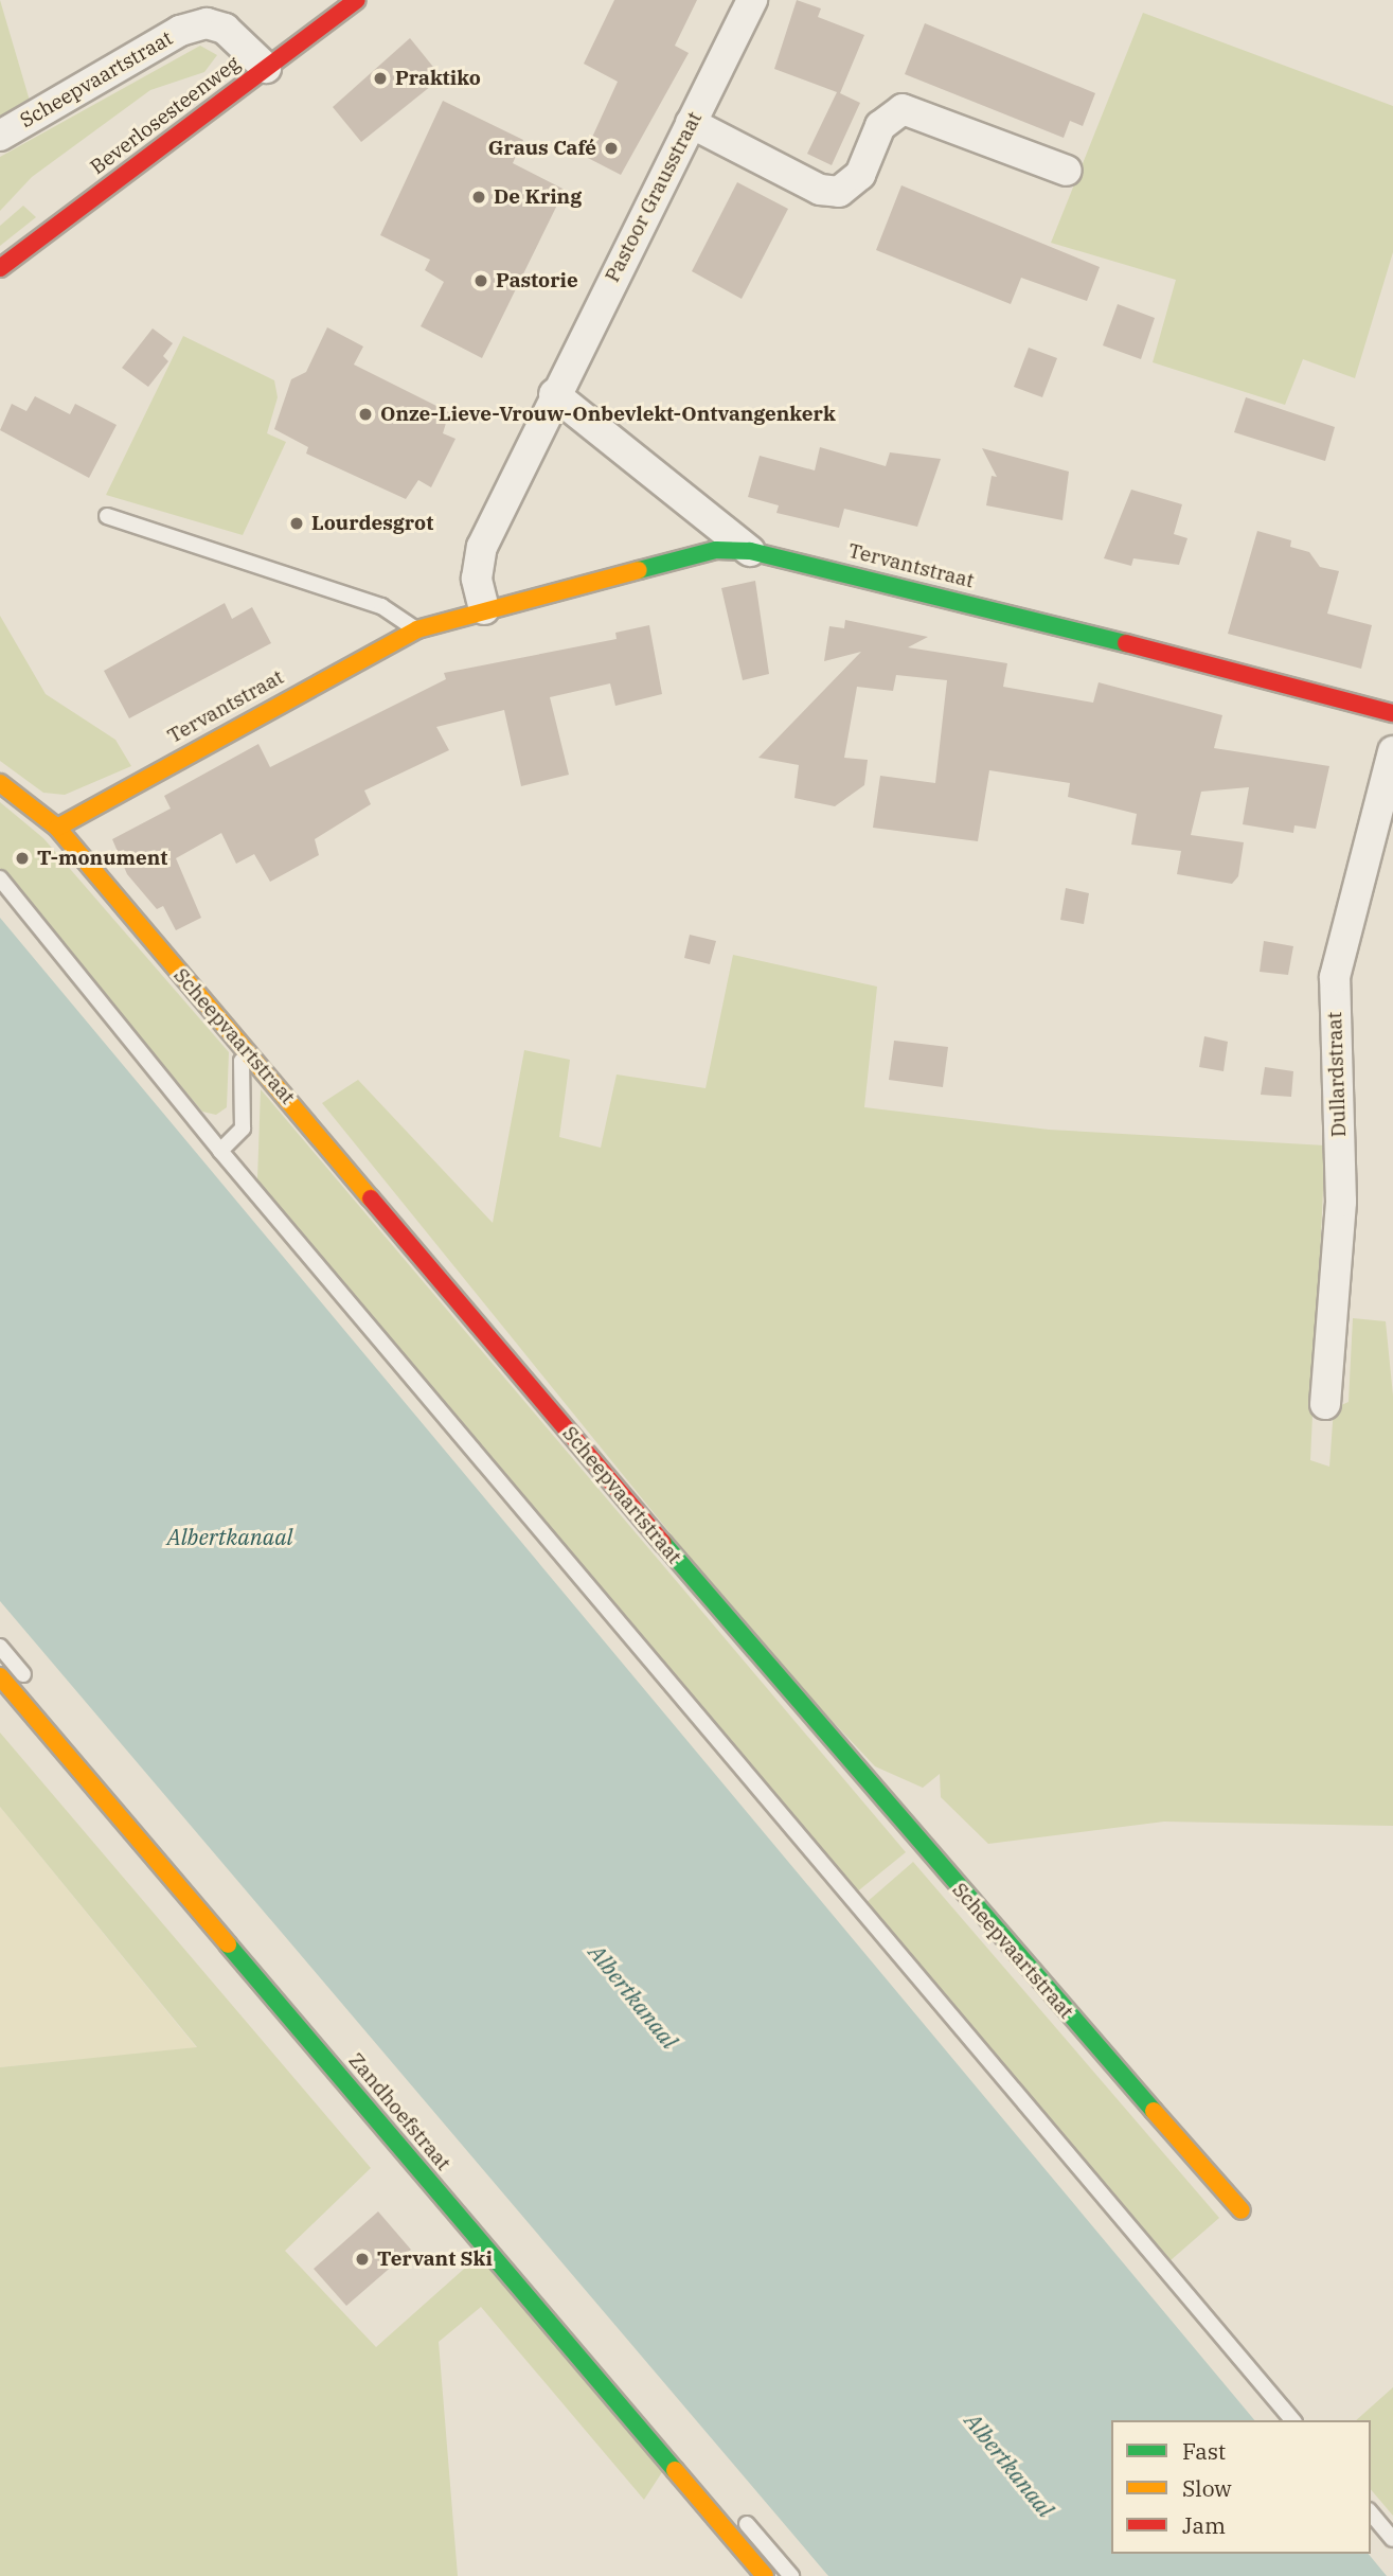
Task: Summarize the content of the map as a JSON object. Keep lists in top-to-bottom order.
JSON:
{
  "streets": {
    "street": [
      "Scheepvaartstraat",
      "Beverlosesteenweg",
      "Pastoor Grausstraat",
      "Tervantstraat",
      "Dullardstraat",
      "Zandhoefstraat"
    ]
  },
  "crossings": [
    ["Scheepvaartstraat", "Beverlosesteenweg"],
    ["Scheepvaartstraat", "Tervantstraat"],
    ["Pastoor Grausstraat", "Tervantstraat"]
  ],
  "water": ["Albertkanaal"],
  "places": [
    "Praktiko",
    "Graus Café",
    "De Kring",
    "Pastorie",
    "Onze-Lieve-Vrouw-Onbevlekt-Ontvangenkerk",
    "Lourdesgrot",
    "T-monument",
    "Tervant Ski"
  ],
  "legend": ["Fast", "Slow", "Jam"]
}
